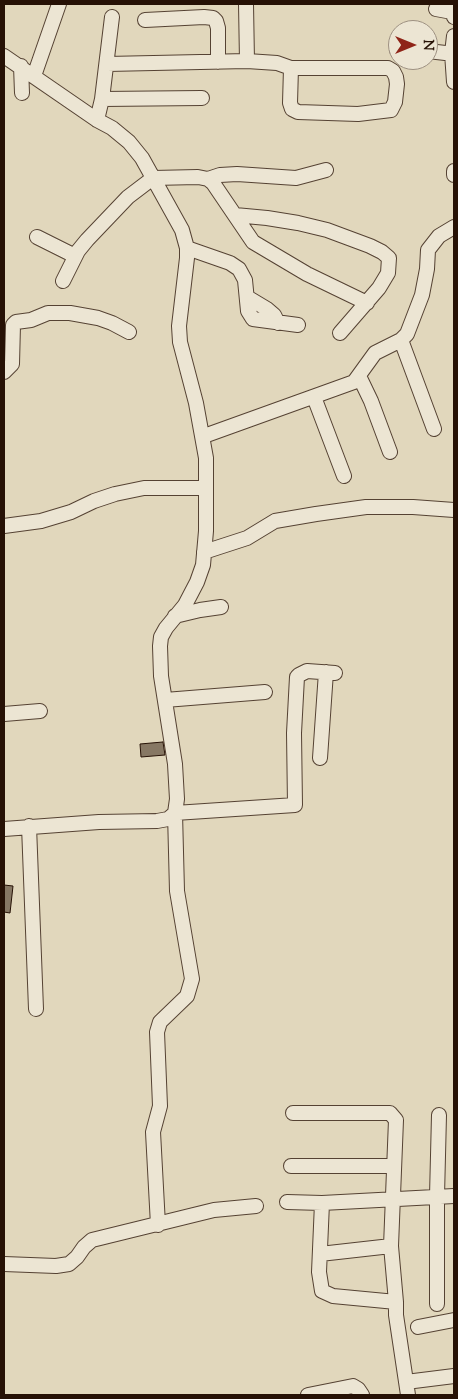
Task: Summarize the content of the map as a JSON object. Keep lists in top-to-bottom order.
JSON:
{
  "north": "right"
}
